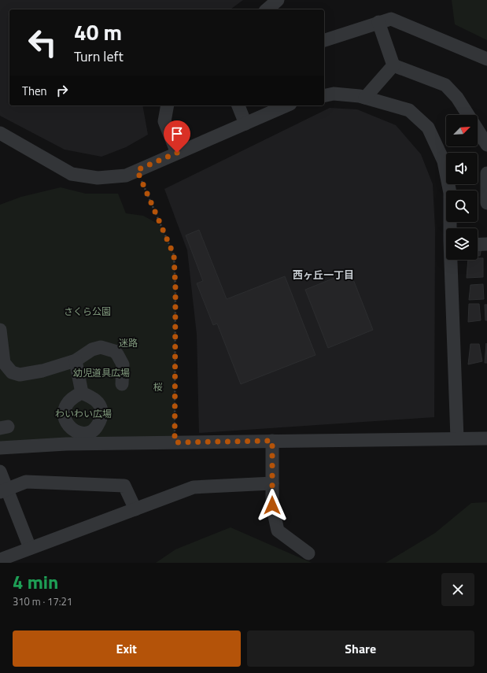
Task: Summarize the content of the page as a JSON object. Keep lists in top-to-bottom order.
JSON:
{
  "districts": ["西ヶ丘一丁目"],
  "parks": [
    "さくら公園",
    "迷路",
    "幼児道具広場",
    "桜",
    "わいわい広場"
  ],
  "north": "top right",
  "page": {
    "turn": ["40 m", "Turn left"],
    "then": "Then",
    "heading": ["4 min", "310 m · 17:21"],
    "buttons": ["Exit", "Share"]
  }
}
